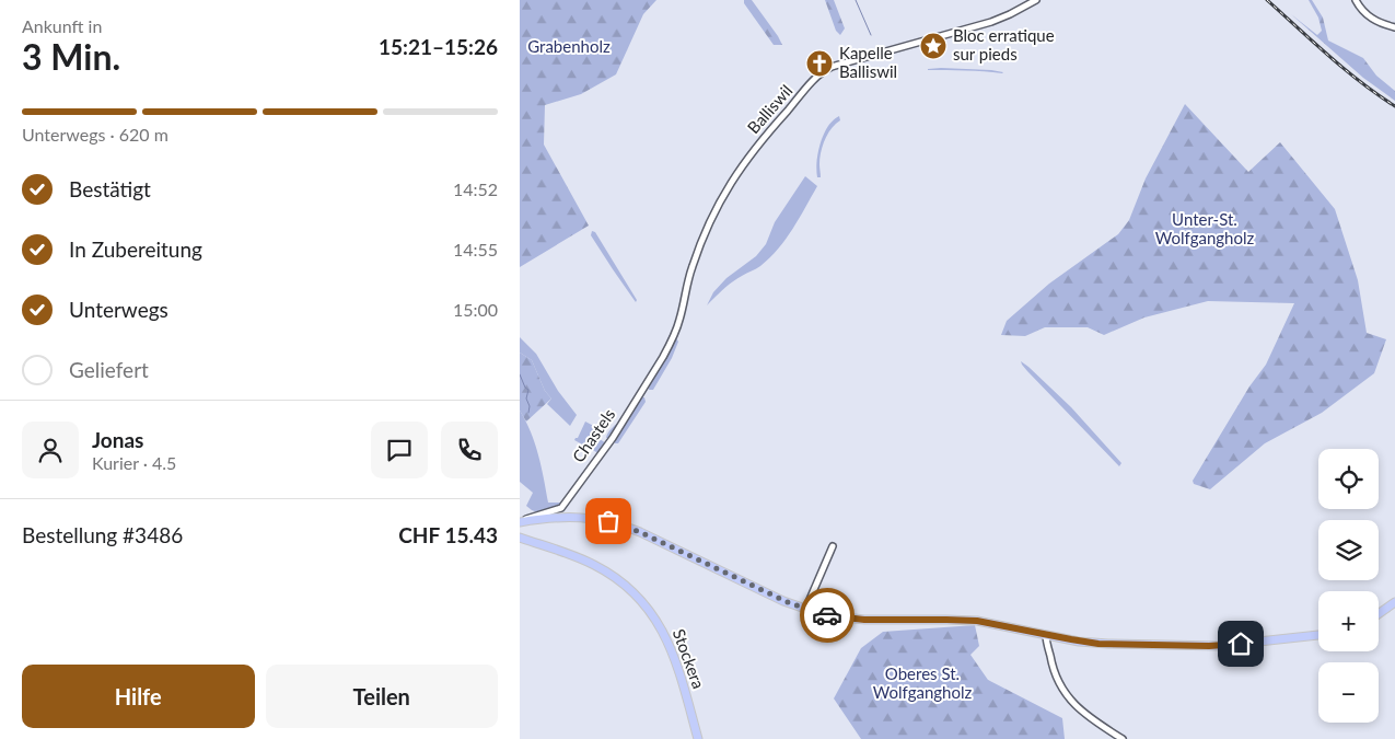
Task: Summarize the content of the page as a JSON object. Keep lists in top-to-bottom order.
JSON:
{
  "streets": {
    "main road": ["Chastels", "Stockera"],
    "street": ["Balliswil"]
  },
  "crossings": [
    ["Balliswil", "Chastels"]
  ],
  "parks": ["Grabenholz", "Unter-St. Wolfgangholz", "Oberes St. Wolfgangholz"],
  "places": {
    "place": ["Bloc erratique sur pieds"],
    "church": ["Kapelle Balliswil"]
  },
  "page": {
    "heading": ["3 Min.", "Ankunft in", "15:21–15:26"],
    "panel": [
      "Jonas",
      "Kurier · 4.5",
      "Bestellung #3486",
      "CHF 15.43"
    ],
    "bar": "Unterwegs · 620 m",
    "list": [
      ["Bestätigt", "14:52"],
      ["In Zubereitung", "14:55"],
      ["Unterwegs", "15:00"],
      "Geliefert"
    ],
    "map_buttons": ["+", "−"],
    "buttons": ["Hilfe", "Teilen"]
  }
}
